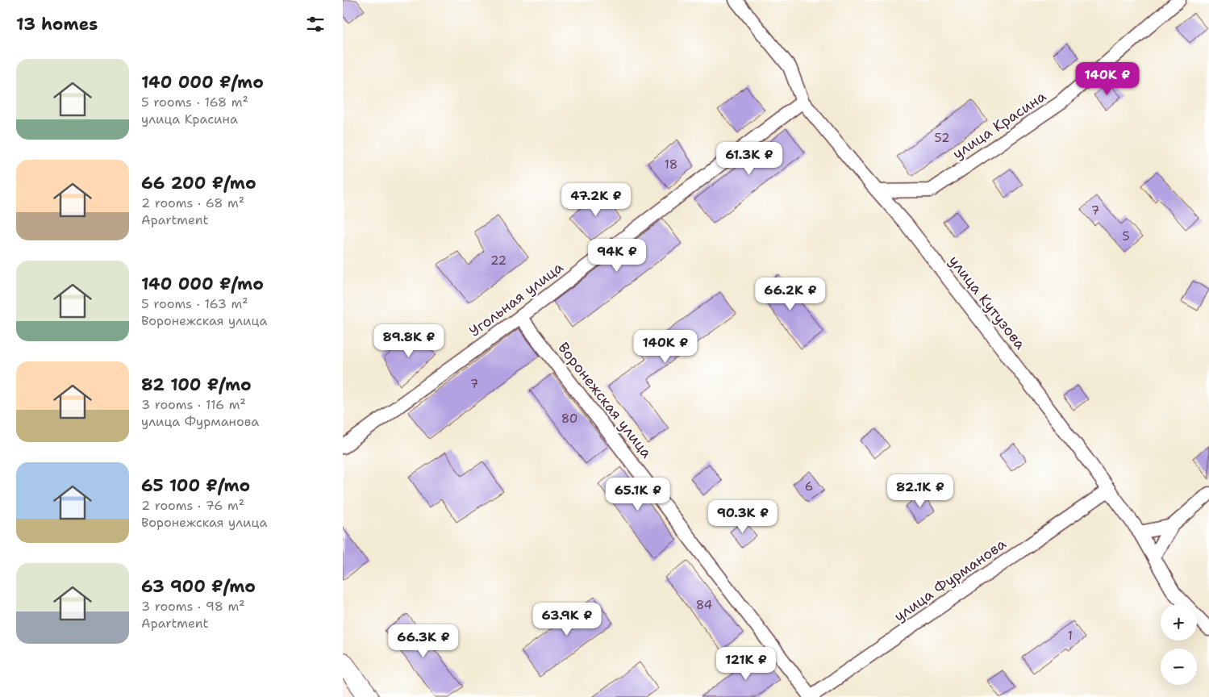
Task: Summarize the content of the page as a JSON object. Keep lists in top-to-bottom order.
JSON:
{
  "streets": {
    "street": [
      "улица Красина",
      "Угольная улица",
      "улица Кутузова",
      "Воронежская улица",
      "улица Фурманова"
    ]
  },
  "crossings": [
    ["улица Красина", "улица Кутузова"],
    ["Угольная улица", "улица Кутузова"],
    ["Угольная улица", "Воронежская улица"],
    ["улица Кутузова", "улица Фурманова"],
    ["Воронежская улица", "улица Фурманова"]
  ],
  "house_numbers": [
    "52",
    "18",
    "7",
    "5",
    "22",
    "7",
    "80",
    "6",
    "84",
    "1"
  ],
  "page": {
    "heading": "13 homes",
    "list": [
      {
        "name": "140 000 ₽/mo",
        "note": "5 rooms · 168 m² · улица Красина"
      },
      {
        "name": "66 200 ₽/mo",
        "note": "2 rooms · 68 m² · Apartment"
      },
      {
        "name": "140 000 ₽/mo",
        "note": "5 rooms · 163 m² · Воронежская улица"
      },
      {
        "name": "82 100 ₽/mo",
        "note": "3 rooms · 116 m² · улица Фурманова"
      },
      {
        "name": "65 100 ₽/mo",
        "note": "2 rooms · 76 m² · Воронежская улица"
      },
      {
        "name": "63 900 ₽/mo",
        "note": "3 rooms · 98 m² · Apartment"
      }
    ],
    "price": [
      "140K ₽",
      "61.3K ₽",
      "47.2K ₽",
      "94K ₽",
      "66.2K ₽",
      "89.8K ₽",
      "140K ₽",
      "82.1K ₽",
      "65.1K ₽",
      "90.3K ₽",
      "63.9K ₽",
      "66.3K ₽",
      "121K ₽"
    ],
    "map_buttons": ["+", "−"]
  }
}
